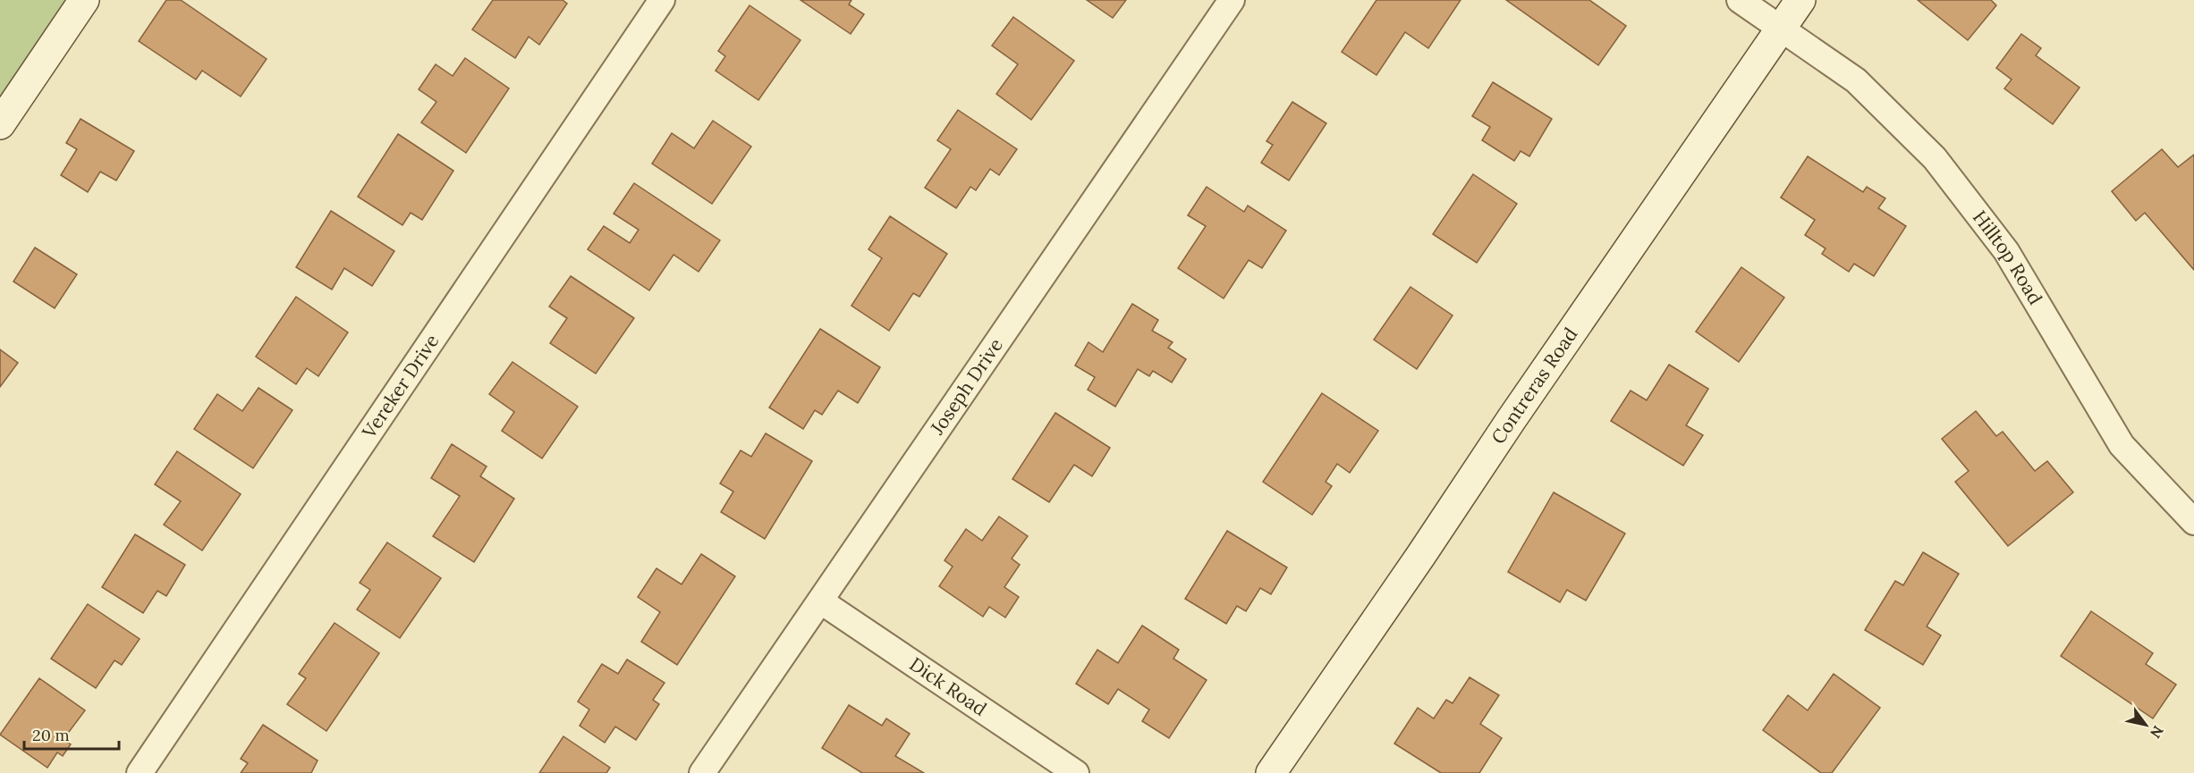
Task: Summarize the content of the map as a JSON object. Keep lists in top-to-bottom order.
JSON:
{
  "streets": {
    "street": [
      "Hilltop Road",
      "Vereker Drive",
      "Contreras Road",
      "Joseph Drive",
      "Dick Road"
    ]
  },
  "crossings": [
    ["Hilltop Road", "Contreras Road"],
    ["Joseph Drive", "Dick Road"]
  ],
  "scale_bar": "20 m",
  "north": "bottom right"
}
